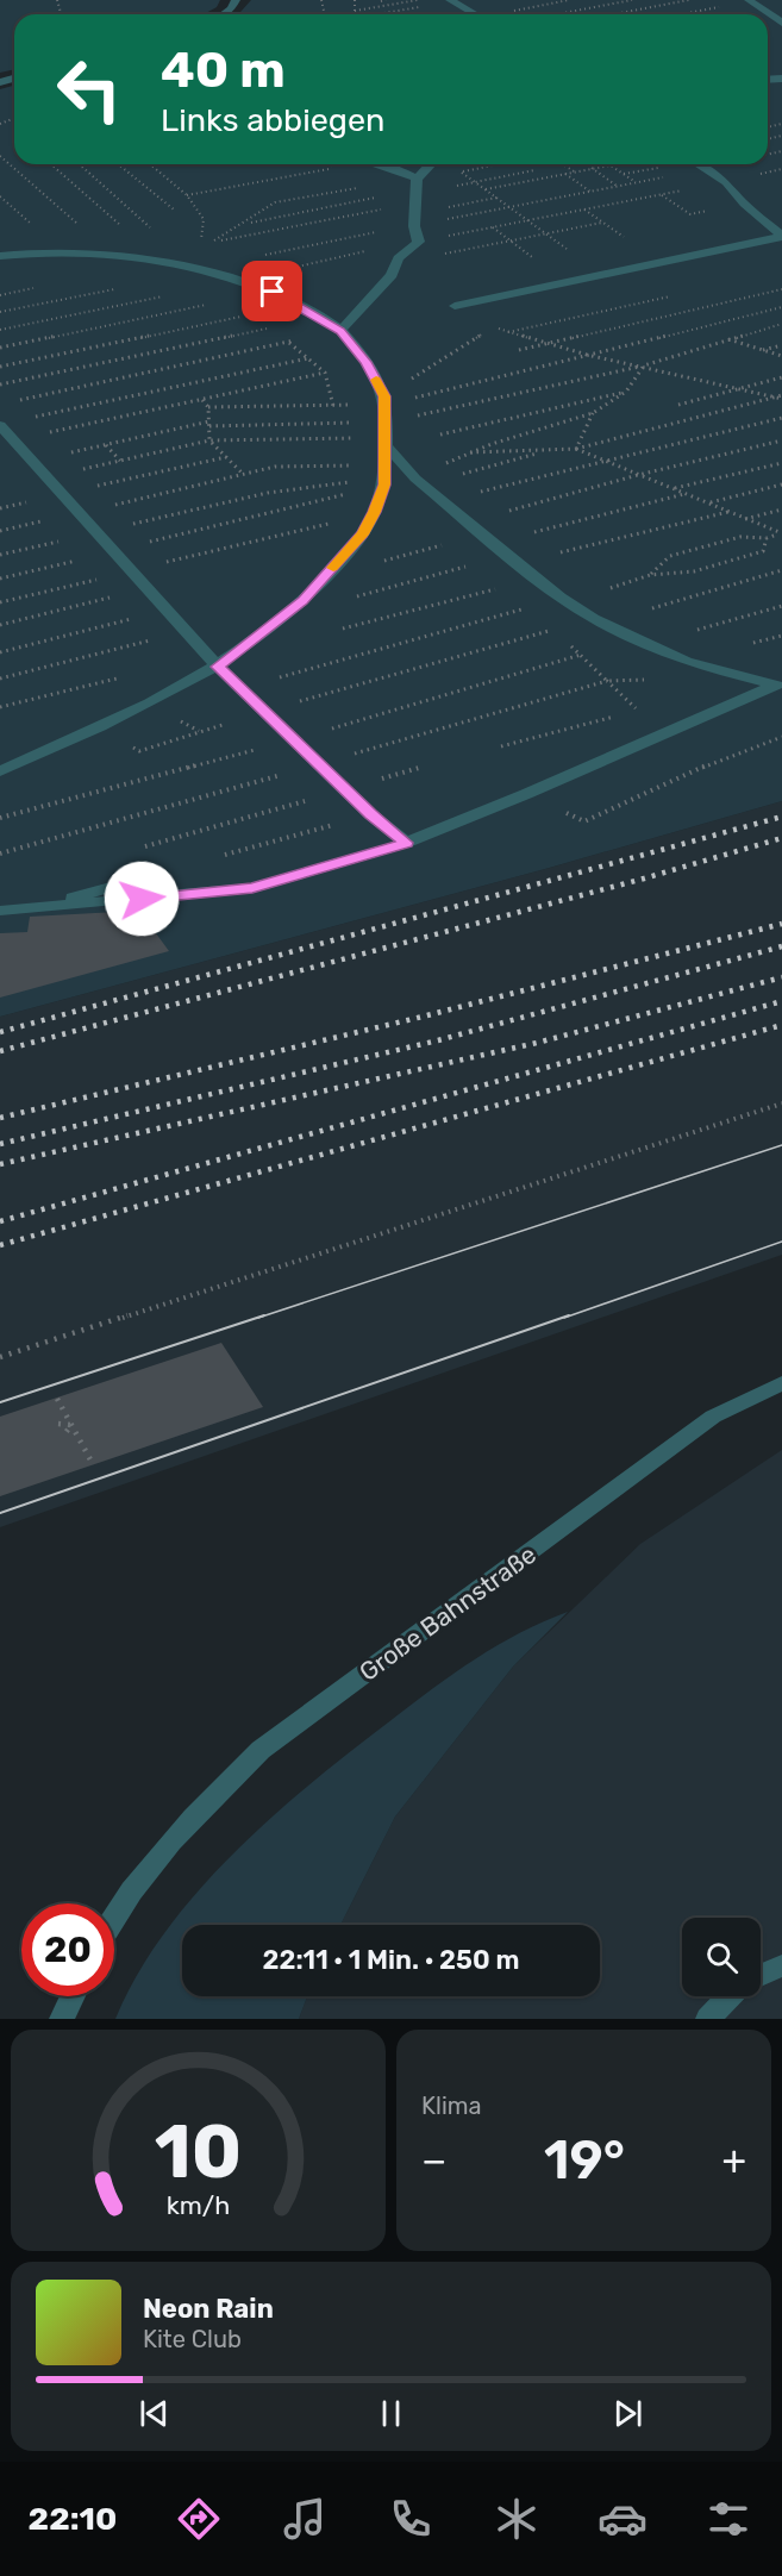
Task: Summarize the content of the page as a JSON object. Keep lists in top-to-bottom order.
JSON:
{
  "streets": {
    "street": ["Große Bahnstraße"]
  },
  "page": {
    "turn": ["40 m", "Links abbiegen"],
    "limit": "20",
    "trip": "22:11 · 1 Min. · 250 m",
    "tile": "Klima",
    "heat": ["−", "19°", "+"],
    "song": ["Neon Rain", "Kite Club"],
    "tabs": "22:10",
    "gauge": ["10", "km/h"]
  }
}
